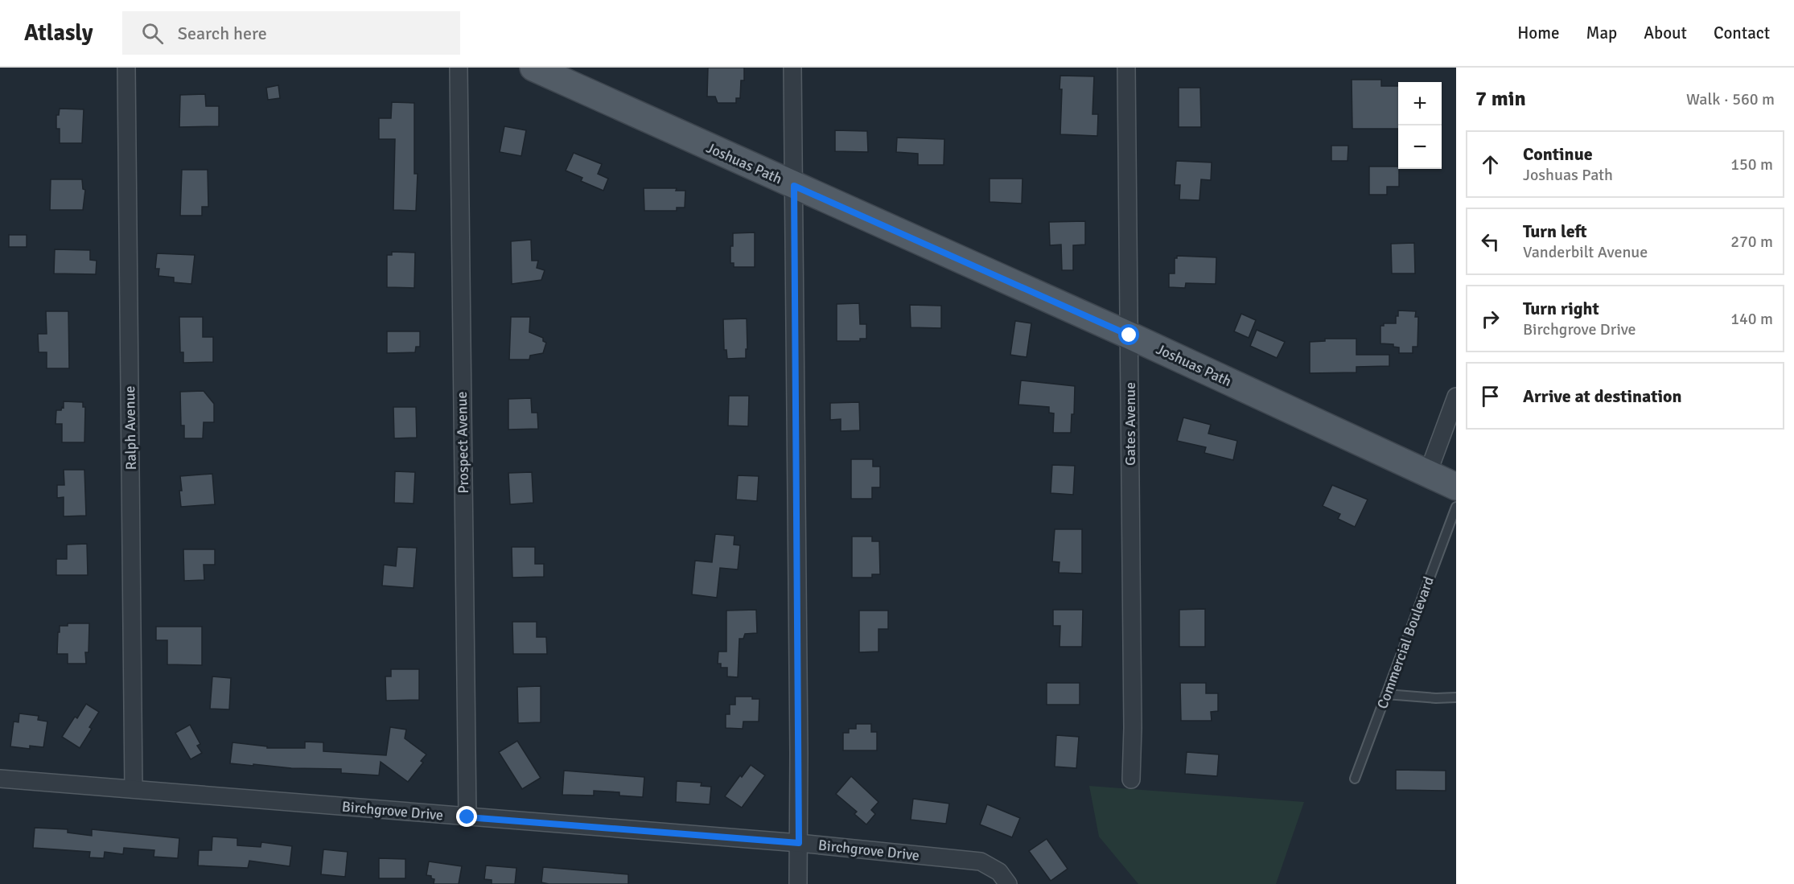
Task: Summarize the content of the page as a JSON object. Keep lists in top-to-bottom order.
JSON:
{
  "streets": {
    "main road": ["Joshuas Path"],
    "street": [
      "Gates Avenue",
      "Ralph Avenue",
      "Prospect Avenue",
      "Birchgrove Drive"
    ],
    "lane": ["Commercial Boulevard"]
  },
  "crossings": [
    ["Joshuas Path", "Gates Avenue"],
    ["Ralph Avenue", "Birchgrove Drive"],
    ["Prospect Avenue", "Birchgrove Drive"]
  ],
  "page": {
    "header": "Atlasly",
    "search": "Search here",
    "nav": [
      "Home",
      "Map",
      "About",
      "Contact"
    ],
    "heading": ["7 min", "Walk · 560 m"],
    "map_buttons": ["+", "−"],
    "list": [
      ["Continue", "Joshuas Path", "150 m"],
      ["Turn left", "Vanderbilt Avenue", "270 m"],
      ["Turn right", "Birchgrove Drive", "140 m"],
      "Arrive at destination"
    ]
  }
}
